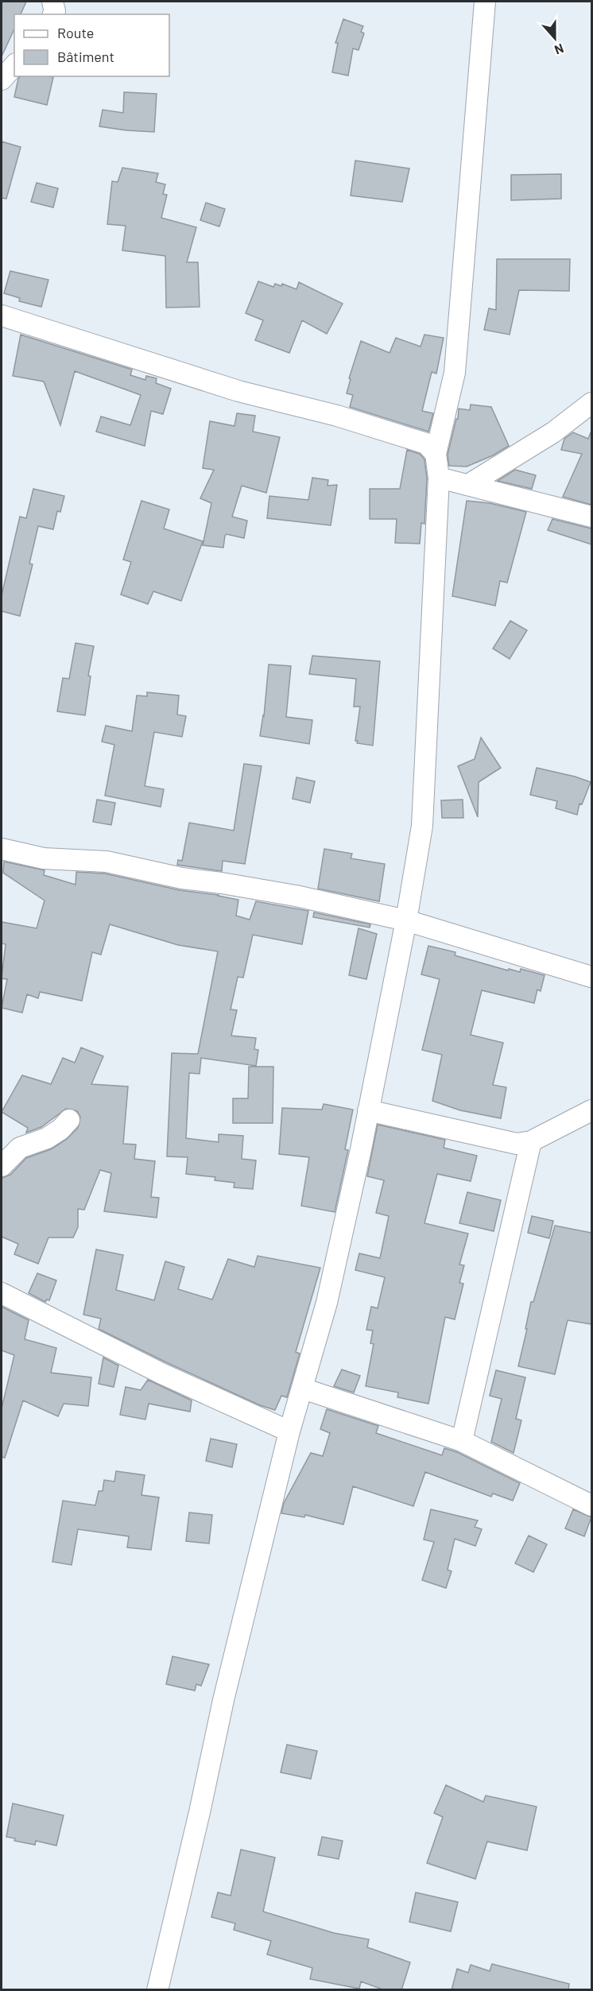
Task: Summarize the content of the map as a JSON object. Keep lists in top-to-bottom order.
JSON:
{
  "legend": ["Route", "Bâtiment"],
  "north": "bottom"
}
